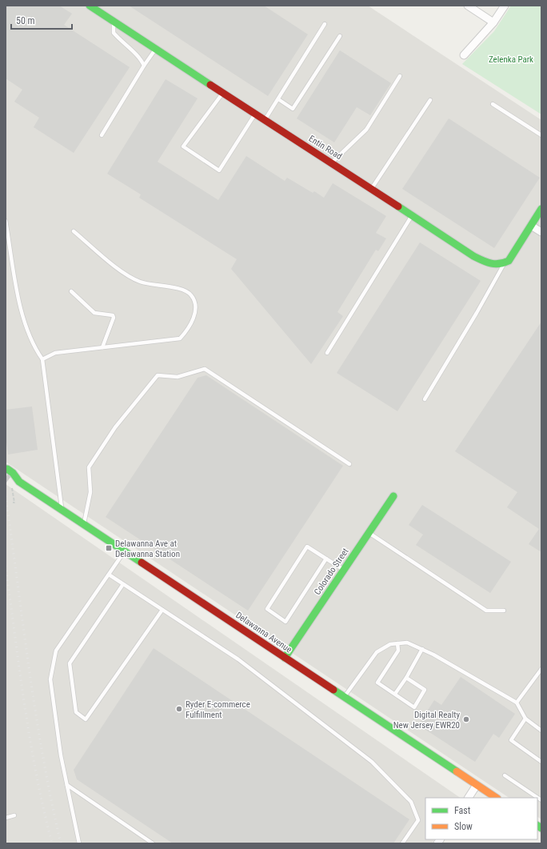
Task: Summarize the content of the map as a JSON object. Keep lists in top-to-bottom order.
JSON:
{
  "streets": {
    "street": ["Entin Road", "Colorado Street", "Delawanna Avenue"]
  },
  "crossings": [
    ["Colorado Street", "Delawanna Avenue"]
  ],
  "parks": ["Zelenka Park"],
  "places": {
    "transit": ["Delawanna Ave at Delawanna Station"],
    "other": ["Ryder E-commerce Fulfillment", "Digital Realty New Jersey EWR20"]
  },
  "legend": ["Fast", "Slow"],
  "scale_bar": "50 m"
}
